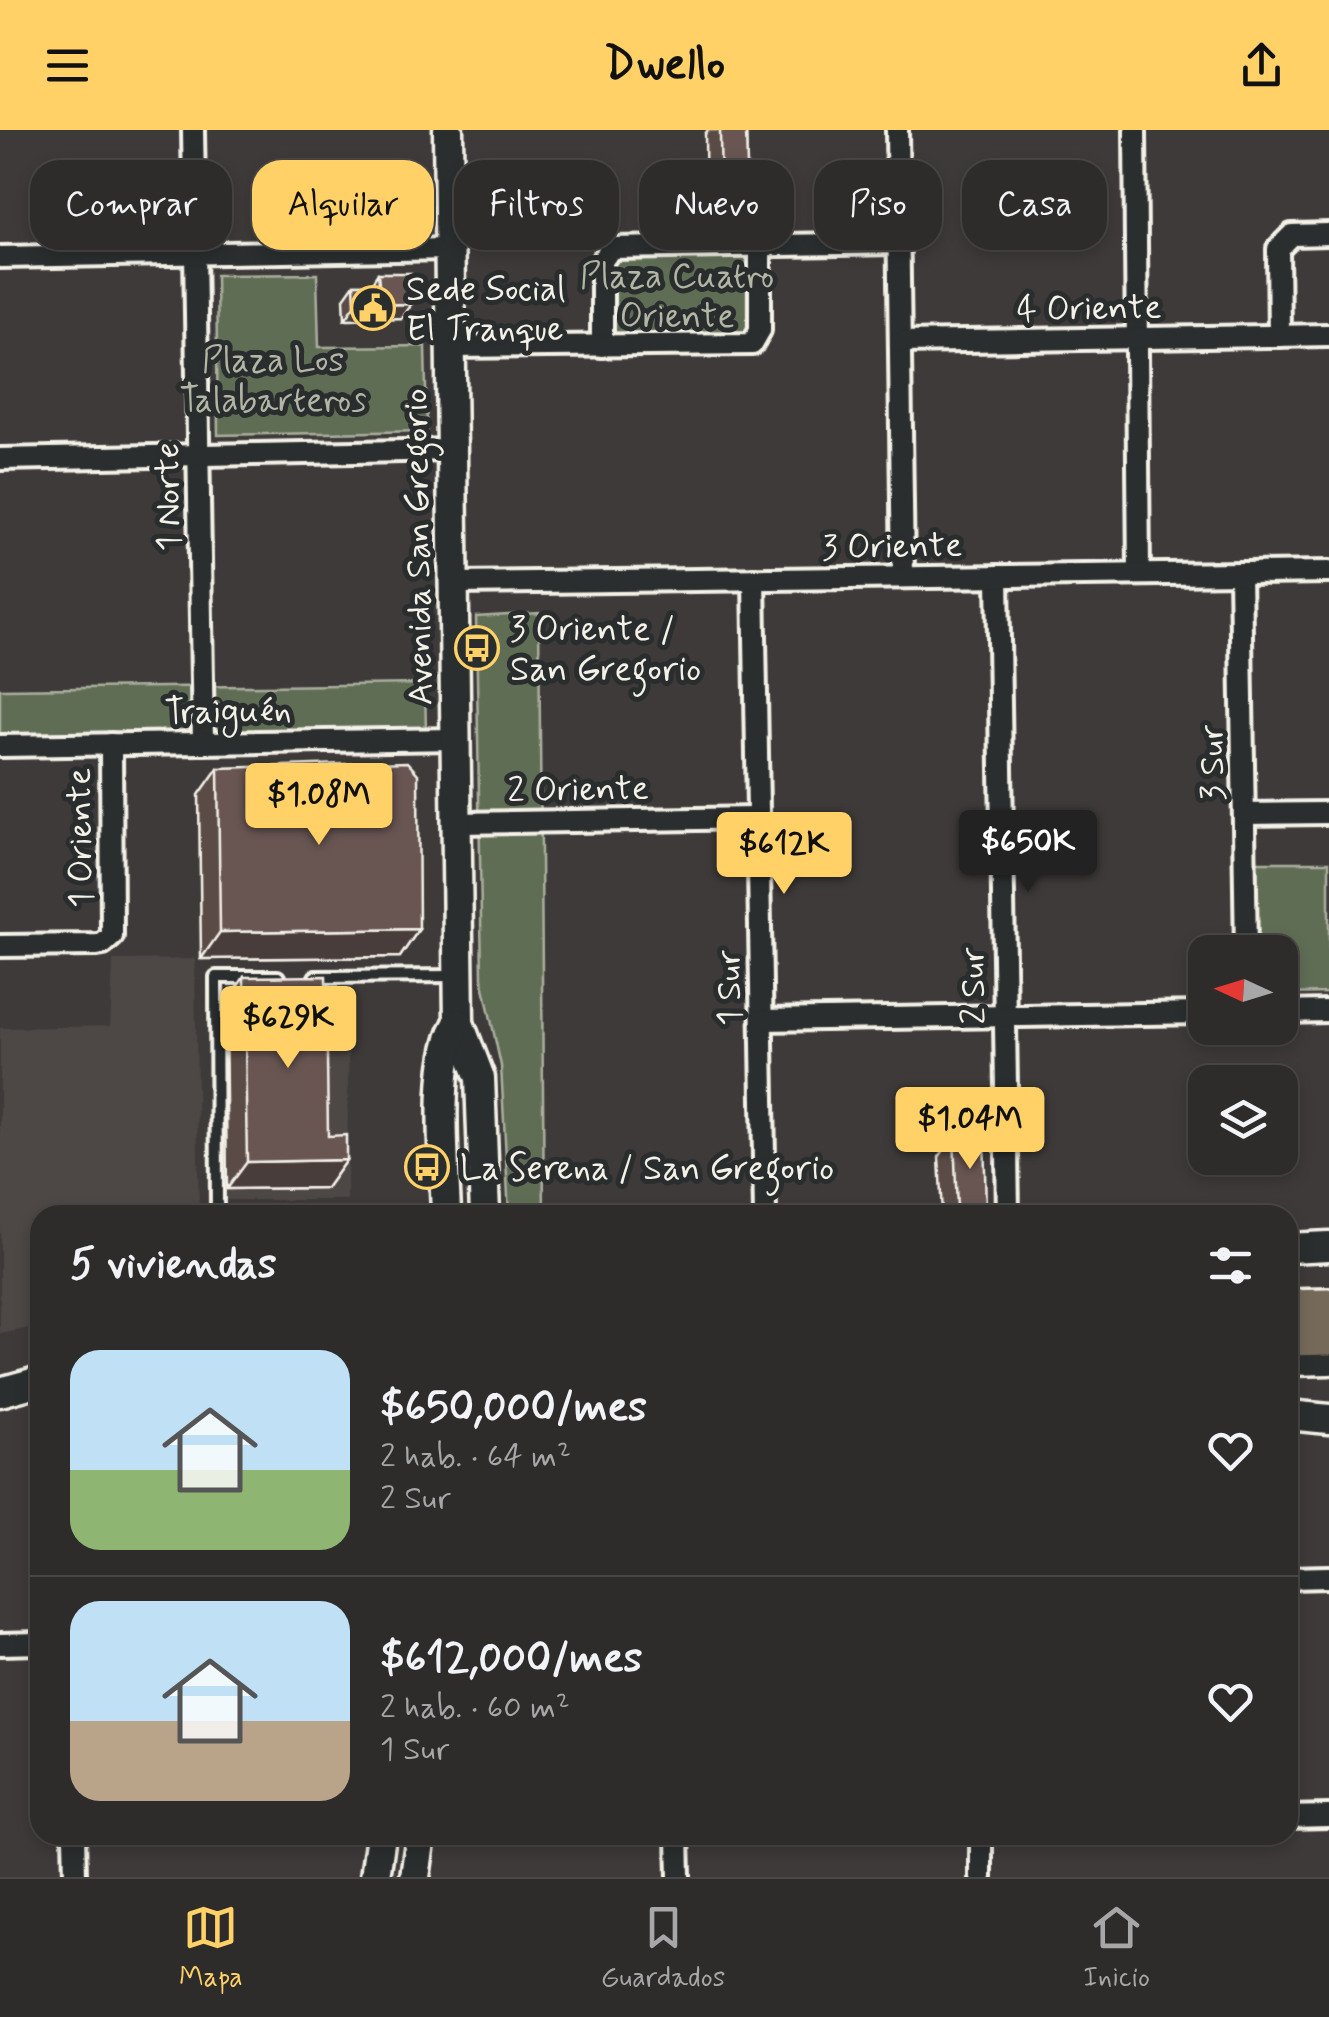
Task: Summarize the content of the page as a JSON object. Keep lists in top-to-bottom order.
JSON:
{
  "streets": {
    "main road": ["Avenida San Gregorio"],
    "street": [
      "4 Oriente",
      "1 Norte",
      "3 Oriente",
      "Traiguén",
      "3 Sur",
      "2 Oriente",
      "1 Oriente",
      "2 Sur",
      "1 Sur"
    ]
  },
  "crossings": [
    ["1 Norte", "Traiguén"],
    ["3 Oriente", "Avenida San Gregorio"],
    ["3 Oriente", "3 Sur"],
    ["3 Oriente", "2 Sur"],
    ["3 Oriente", "1 Sur"],
    ["Avenida San Gregorio", "Traiguén"],
    ["Avenida San Gregorio", "2 Oriente"],
    ["Traiguén", "1 Oriente"],
    ["2 Oriente", "1 Sur"]
  ],
  "parks": ["Plaza Cuatro Oriente", "Plaza Los Talabarteros"],
  "places": {
    "public building": ["Sede Social El Tranque"],
    "bus stop": ["3 Oriente / San Gregorio", "La Serena / San Gregorio"]
  },
  "north": "left",
  "page": {
    "header": "Dwello",
    "chip": [
      "Comprar",
      "Alquilar",
      "Filtros",
      "Nuevo",
      "Piso",
      "Casa"
    ],
    "price": [
      "$1.08M",
      "$650K",
      "$612K",
      "$629K",
      "$1.04M"
    ],
    "heading": "5 viviendas",
    "list": [
      {
        "name": "$650,000/mes",
        "note": "2 hab. · 64 m² · 2 Sur"
      },
      {
        "name": "$612,000/mes",
        "note": "2 hab. · 60 m² · 1 Sur"
      }
    ],
    "tabs": ["Mapa", "Guardados", "Inicio"]
  }
}
